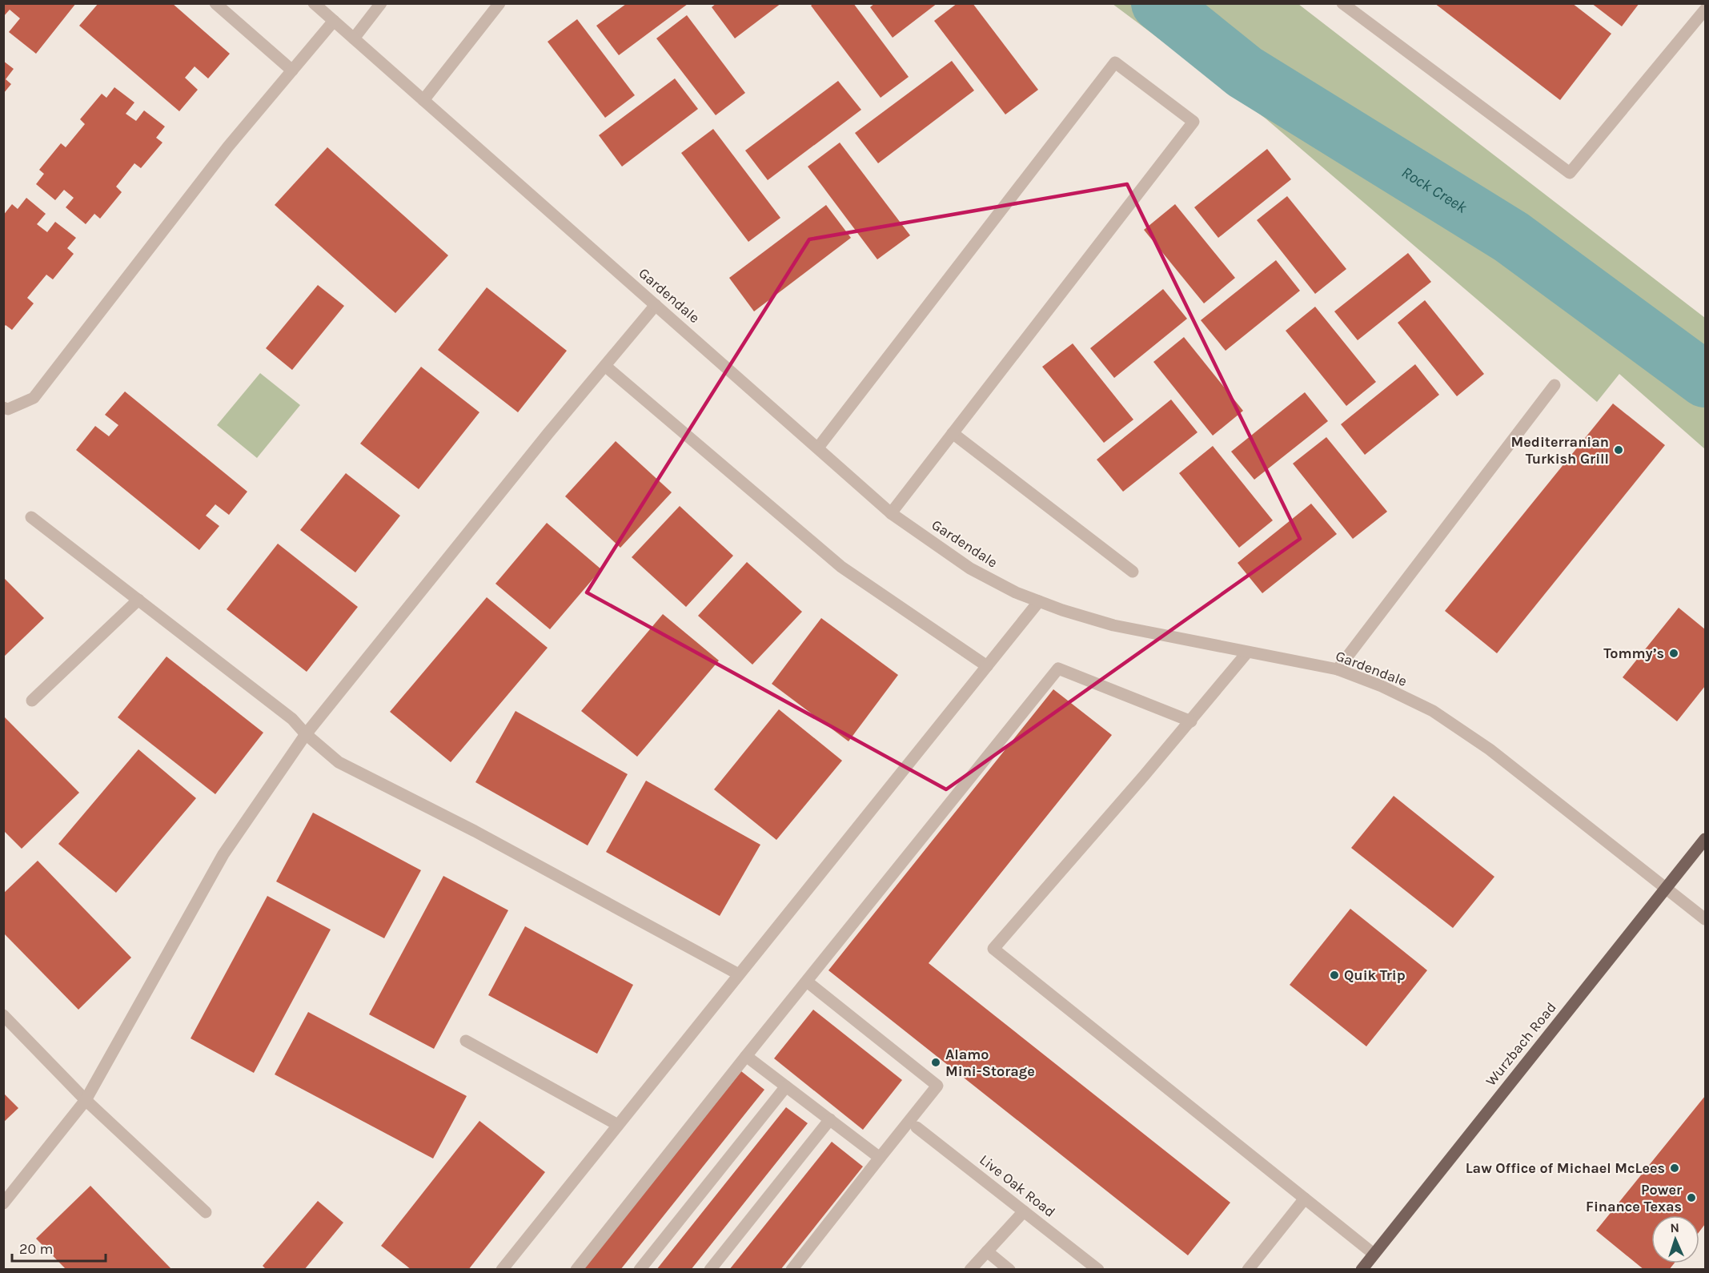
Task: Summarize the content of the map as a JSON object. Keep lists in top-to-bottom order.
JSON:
{
  "streets": {
    "main road": ["Wurzbach Road"],
    "street": ["Gardendale", "Live Oak Road"]
  },
  "crossings": [
    ["Gardendale", "Wurzbach Road"]
  ],
  "water": ["Rock Creek"],
  "places": [
    "Mediterranian Turkish Grill",
    "Tommy’s",
    "Quik Trip",
    "Alamo Mini-Storage",
    "Law Office of Michael McLees",
    "Power Finance Texas"
  ],
  "scale_bar": "20 m",
  "north": "top"
}
